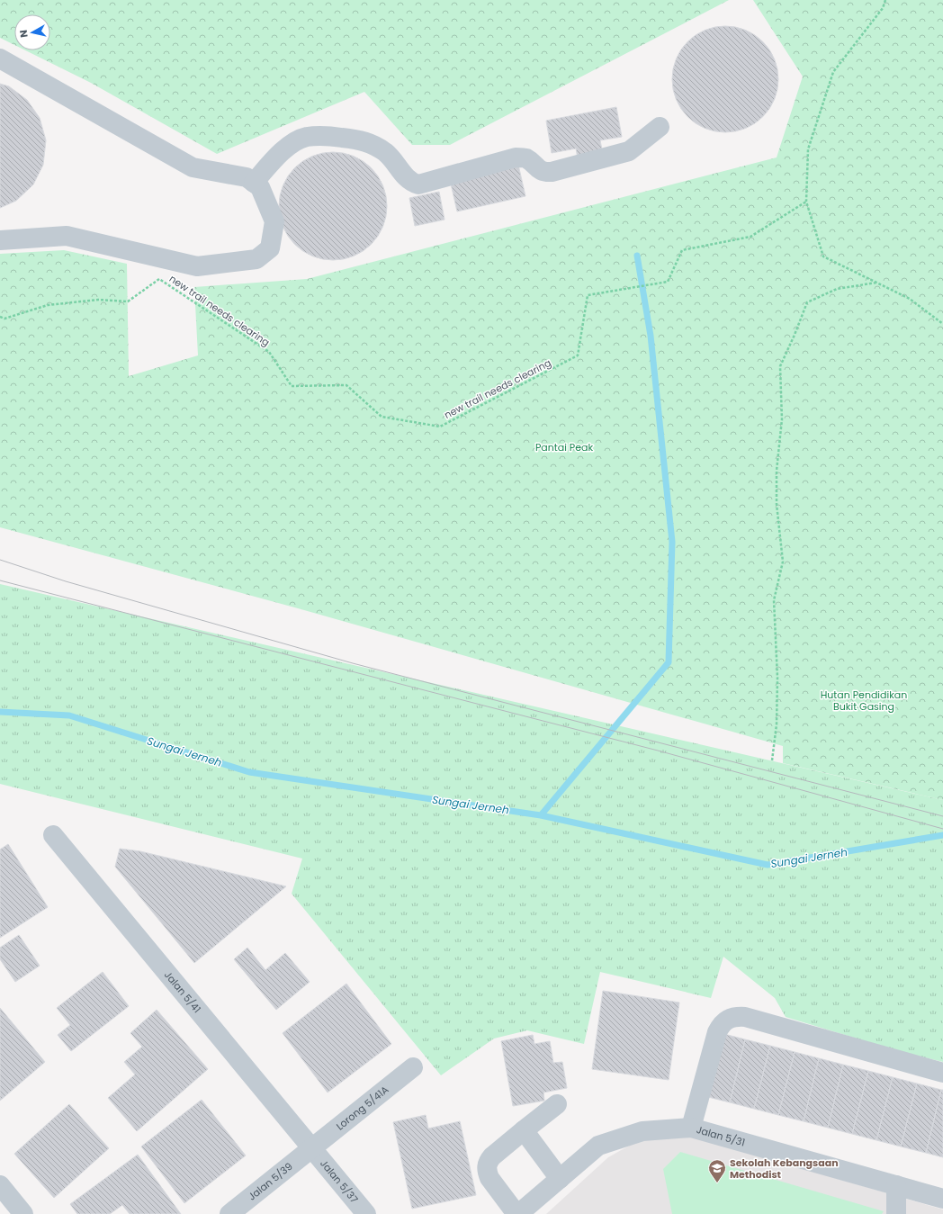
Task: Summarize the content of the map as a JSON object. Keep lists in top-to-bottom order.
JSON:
{
  "streets": {
    "street": [
      "Jalan 5/41",
      "Lorong 5/41A",
      "Jalan 5/31",
      "Jalan 5/39",
      "Jalan 5/37"
    ],
    "path": ["new trail needs clearing"]
  },
  "crossings": [
    ["Jalan 5/41", "Lorong 5/41A"],
    ["Jalan 5/41", "Jalan 5/39"],
    ["Jalan 5/41", "Jalan 5/37"],
    ["Lorong 5/41A", "Jalan 5/39"],
    ["Lorong 5/41A", "Jalan 5/37"],
    ["Jalan 5/39", "Jalan 5/37"]
  ],
  "water": ["Sungai Jerneh"],
  "parks": ["Pantai Peak", "Hutan Pendidikan Bukit Gasing"],
  "places": {
    "school or university": ["Sekolah Kebangsaan Methodist"]
  },
  "north": "left"
}
